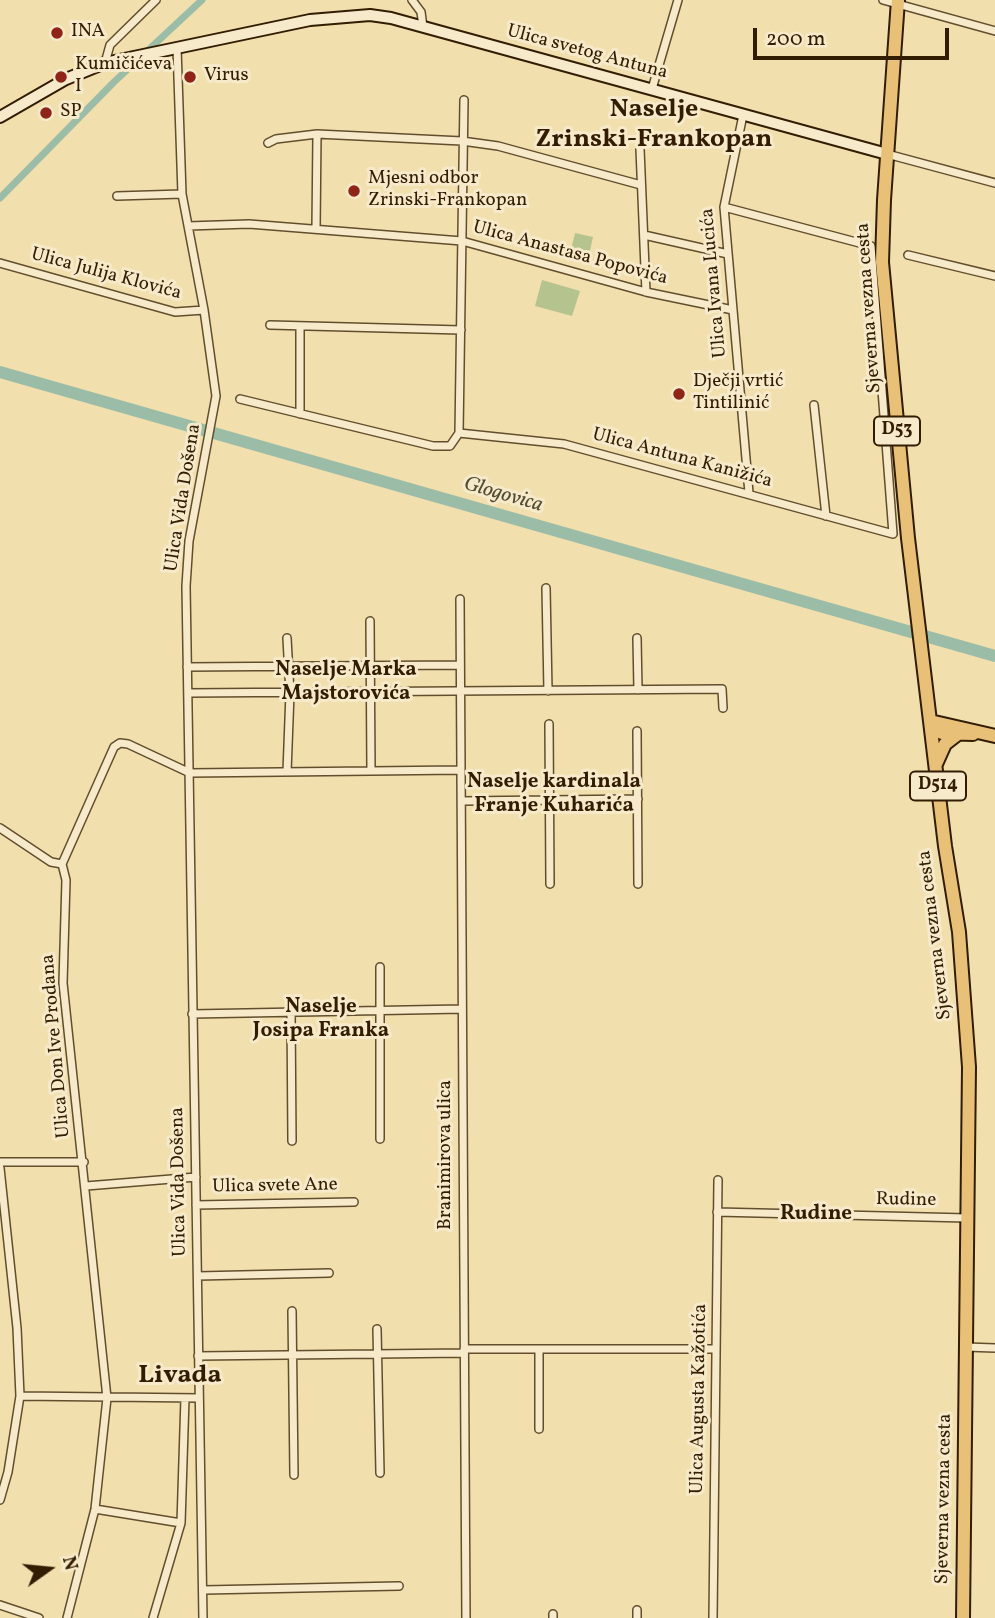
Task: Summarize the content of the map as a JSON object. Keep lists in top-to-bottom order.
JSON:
{
  "streets": {
    "main road": [
      "Ulica svetog Antuna",
      "Sjeverna vezna cesta",
      "D53",
      "D514"
    ],
    "street": [
      "Ulica Anastasa Popovića",
      "Ulica Julija Klovića",
      "Ulica Ivana Lucića",
      "Ulica Antuna Kanižića",
      "Ulica Vida Došena",
      "Ulica Don Ive Prodana",
      "Branimirova ulica",
      "Ulica svete Ane",
      "Rudine",
      "Ulica Augusta Kažotića"
    ]
  },
  "crossings": [
    ["Ulica svetog Antuna", "Ulica Ivana Lucića"],
    ["Ulica svetog Antuna", "Sjeverna vezna cesta"],
    ["Ulica svetog Antuna", "Ulica Vida Došena"],
    ["Ulica Anastasa Popovića", "Ulica Ivana Lucića"],
    ["Ulica Anastasa Popovića", "Ulica Vida Došena"],
    ["Ulica Julija Klovića", "Ulica Vida Došena"],
    ["Ulica Ivana Lucića", "Ulica Antuna Kanižića"],
    ["Sjeverna vezna cesta", "Ulica Antuna Kanižića"],
    ["Sjeverna vezna cesta", "Rudine"],
    ["Ulica Vida Došena", "Ulica svete Ane"],
    ["Rudine", "Ulica Augusta Kažotića"]
  ],
  "districts": [
    "Naselje Zrinski-Frankopan",
    "Naselje Marka Majstorovića",
    "Naselje kardinala Franje Kuharića",
    "Naselje Josipa Franka",
    "Rudine",
    "Livada"
  ],
  "water": ["Glogovica"],
  "places": [
    "INA",
    "Kumičićeva I",
    "Virus",
    "SP",
    "Mjesni odbor Zrinski-Frankopan",
    "Dječji vrtić Tintilinić"
  ],
  "scale_bar": "200 m",
  "north": "right"
}
